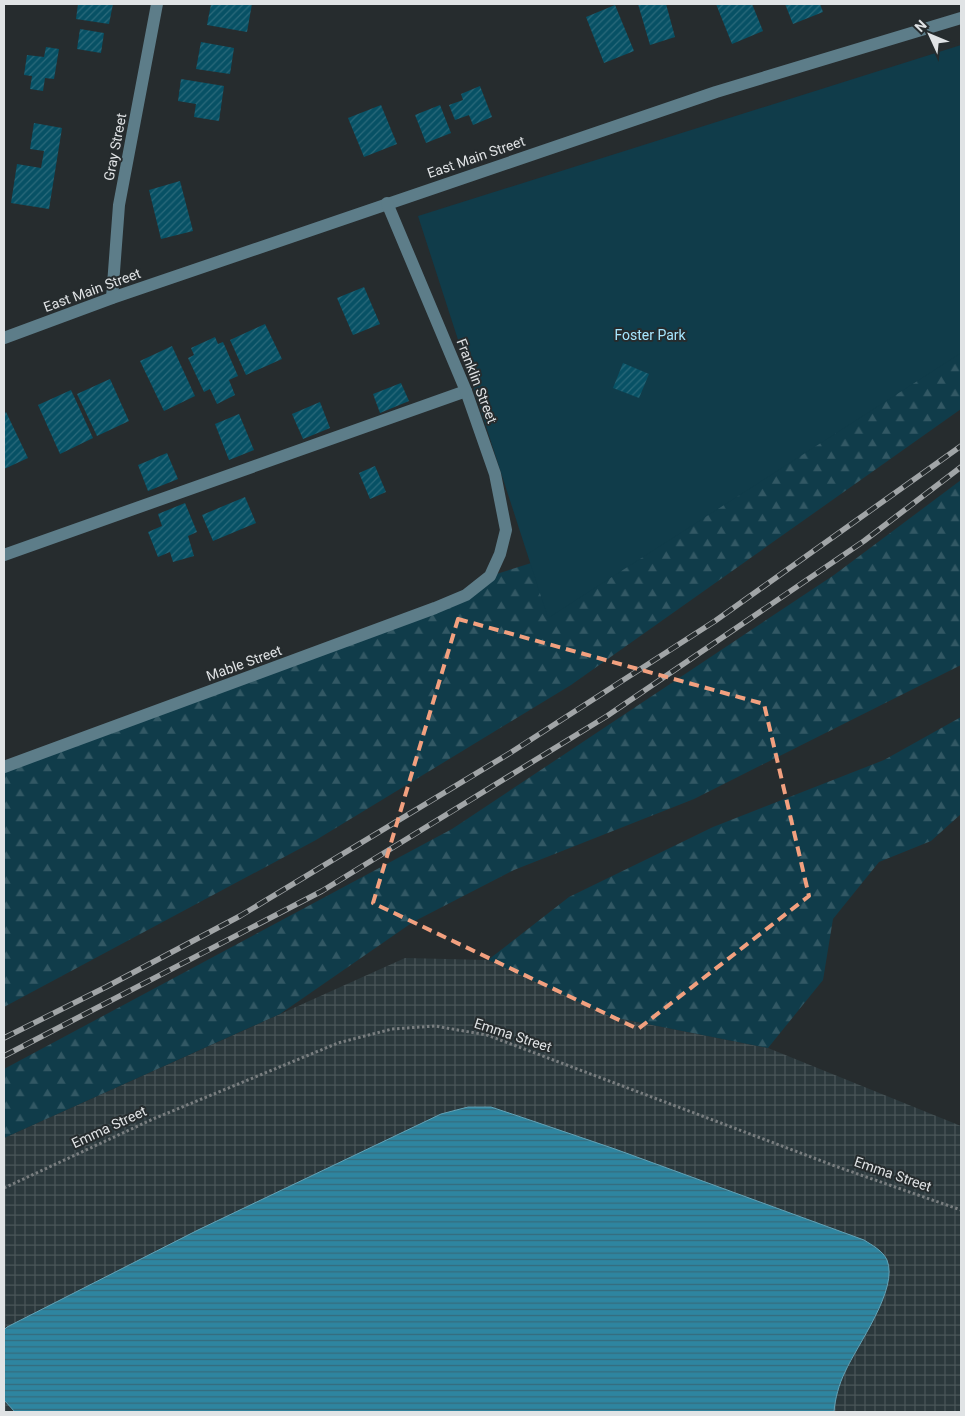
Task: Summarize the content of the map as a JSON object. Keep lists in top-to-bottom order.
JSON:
{
  "streets": {
    "street": [
      "Gray Street",
      "East Main Street",
      "Franklin Street",
      "Mable Street"
    ],
    "path": ["Emma Street"]
  },
  "crossings": [
    ["Gray Street", "East Main Street"],
    ["East Main Street", "Franklin Street"],
    ["Franklin Street", "Mable Street"]
  ],
  "parks": ["Foster Park"],
  "north": "top left"
}
